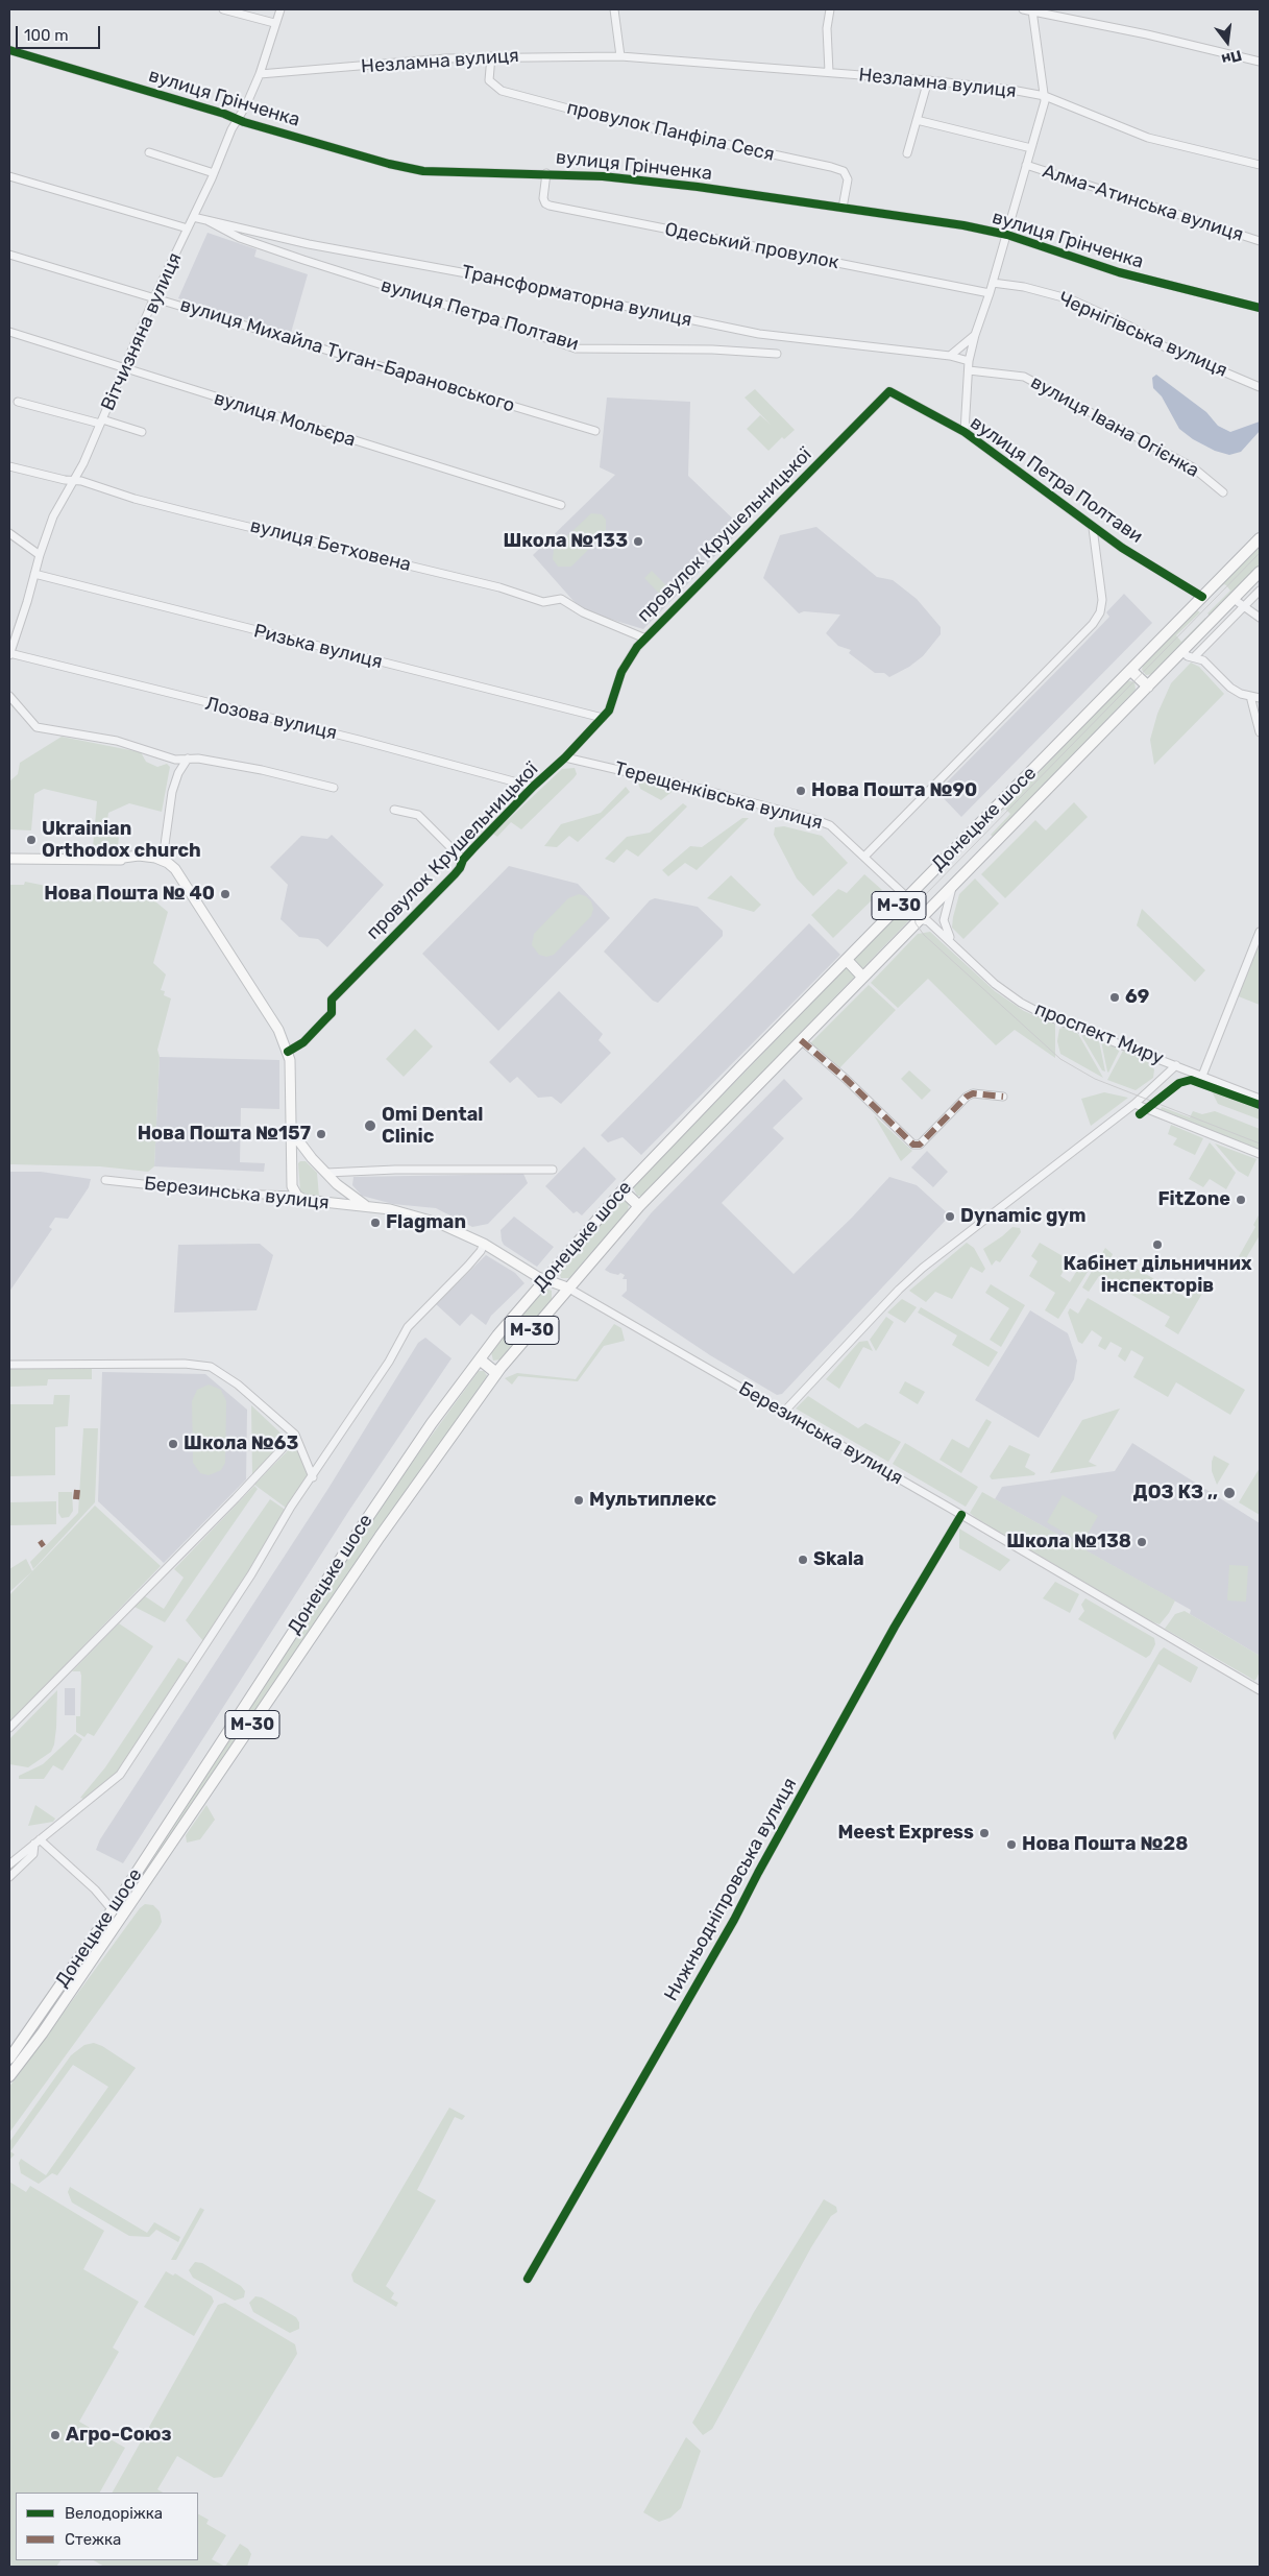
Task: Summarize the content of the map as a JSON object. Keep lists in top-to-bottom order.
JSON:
{
  "streets": {
    "highway": ["Донецьке шосе", "М-30"],
    "main road": ["Березинська вулиця"],
    "street": [
      "Незламна вулиця",
      "вулиця Грінченка",
      "провулок Панфіла Сеся",
      "Алма-Атинська вулиця",
      "Одеський провулок",
      "Трансформаторна вулиця",
      "вулиця Петра Полтави",
      "Вітчизняна вулиця",
      "Чернігівська вулиця",
      "вулиця Михайла Туган-Барановського",
      "вулиця Мольєра",
      "вулиця Івана Огієнка",
      "провулок Крушельницької",
      "вулиця Бетховена",
      "Ризька вулиця",
      "Лозова вулиця",
      "Терещенківська вулиця",
      "проспект Миру",
      "Нижньодніпровська вулиця"
    ]
  },
  "crossings": [
    ["Незламна вулиця", "провулок Панфіла Сеся"],
    ["Незламна вулиця", "Вітчизняна вулиця"],
    ["вулиця Грінченка", "провулок Панфіла Сеся"],
    ["вулиця Грінченка", "Одеський провулок"],
    ["вулиця Грінченка", "Вітчизняна вулиця"],
    ["Трансформаторна вулиця", "вулиця Петра Полтави"],
    ["вулиця Петра Полтави", "Вітчизняна вулиця"],
    ["вулиця Петра Полтави", "провулок Крушельницької"],
    ["вулиця Петра Полтави", "Донецьке шосе"],
    ["Вітчизняна вулиця", "вулиця Михайла Туган-Барановського"],
    ["Вітчизняна вулиця", "вулиця Мольєра"],
    ["Вітчизняна вулиця", "вулиця Бетховена"],
    ["Вітчизняна вулиця", "Ризька вулиця"],
    ["Вітчизняна вулиця", "Лозова вулиця"],
    ["провулок Крушельницької", "вулиця Бетховена"],
    ["провулок Крушельницької", "Ризька вулиця"],
    ["провулок Крушельницької", "Лозова вулиця"],
    ["провулок Крушельницької", "Терещенківська вулиця"],
    ["Терещенківська вулиця", "Донецьке шосе"],
    ["Донецьке шосе", "проспект Миру"],
    ["Донецьке шосе", "Березинська вулиця"],
    ["Березинська вулиця", "Нижньодніпровська вулиця"]
  ],
  "places": [
    "Школа №133",
    "Нова Пошта №90",
    "Ukrainian Orthodox church",
    "Нова Пошта № 40",
    "69",
    "Omi Dental Clinic",
    "Нова Пошта №157",
    "FitZone",
    "Dynamic gym",
    "Flagman",
    "Кабінет дільничних інспекторів",
    "Школа №63",
    "ДОЗ КЗ ,,",
    "Мультиплекс",
    "Школа №138",
    "Skala",
    "Meest Express",
    "Нова Пошта №28",
    "Агро-Союз"
  ],
  "legend": ["Велодоріжка", "Стежка"],
  "scale_bar": "100 m",
  "north": "bottom"
}
